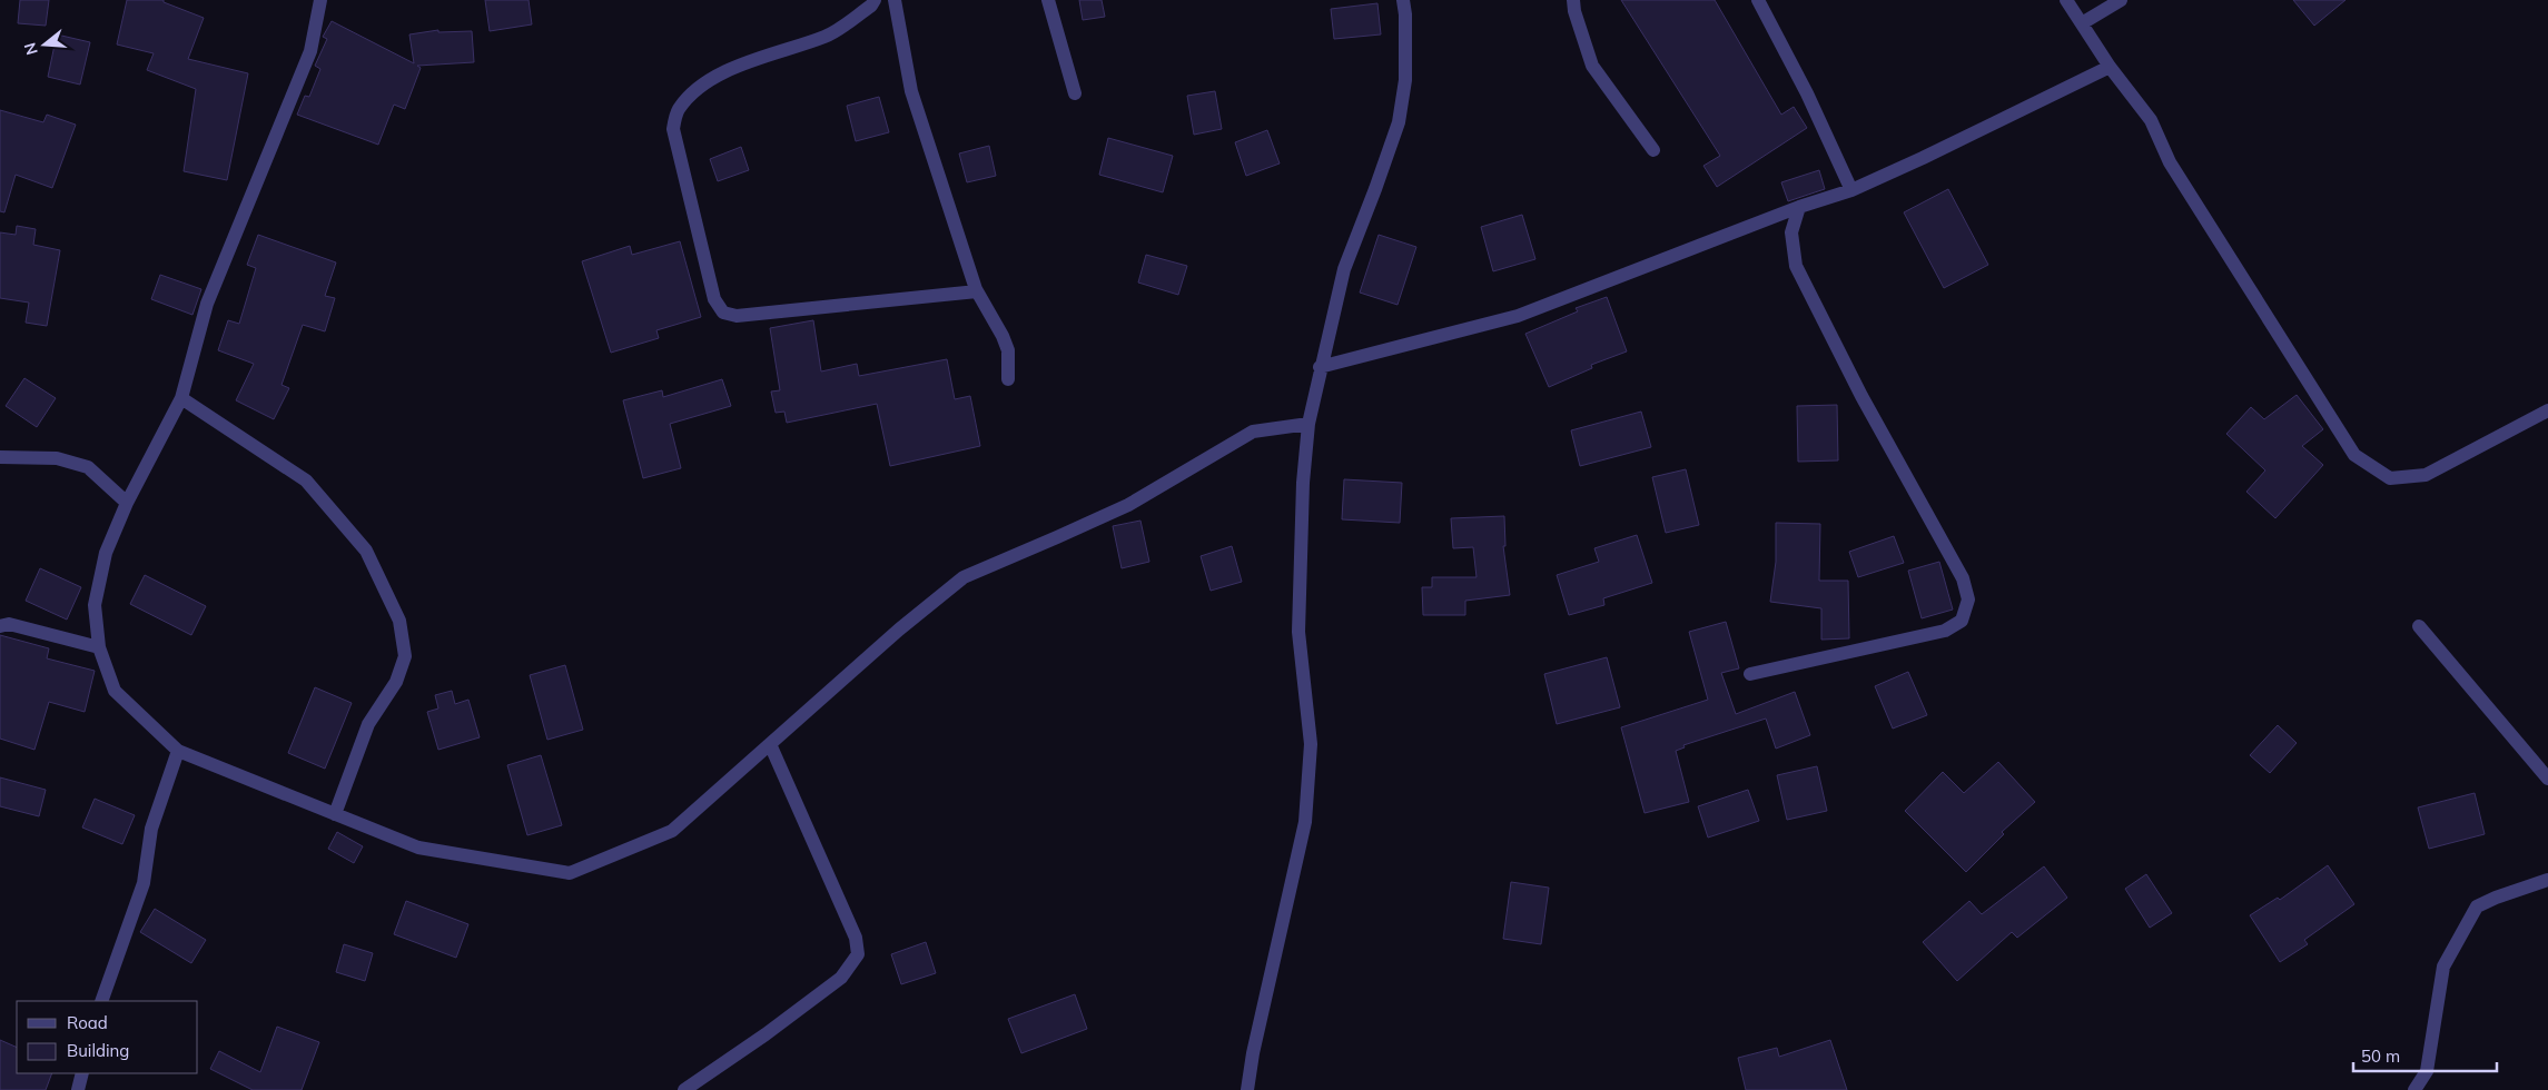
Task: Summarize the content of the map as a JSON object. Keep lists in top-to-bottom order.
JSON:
{
  "legend": ["Road", "Building"],
  "scale_bar": "50 m",
  "north": "left"
}
